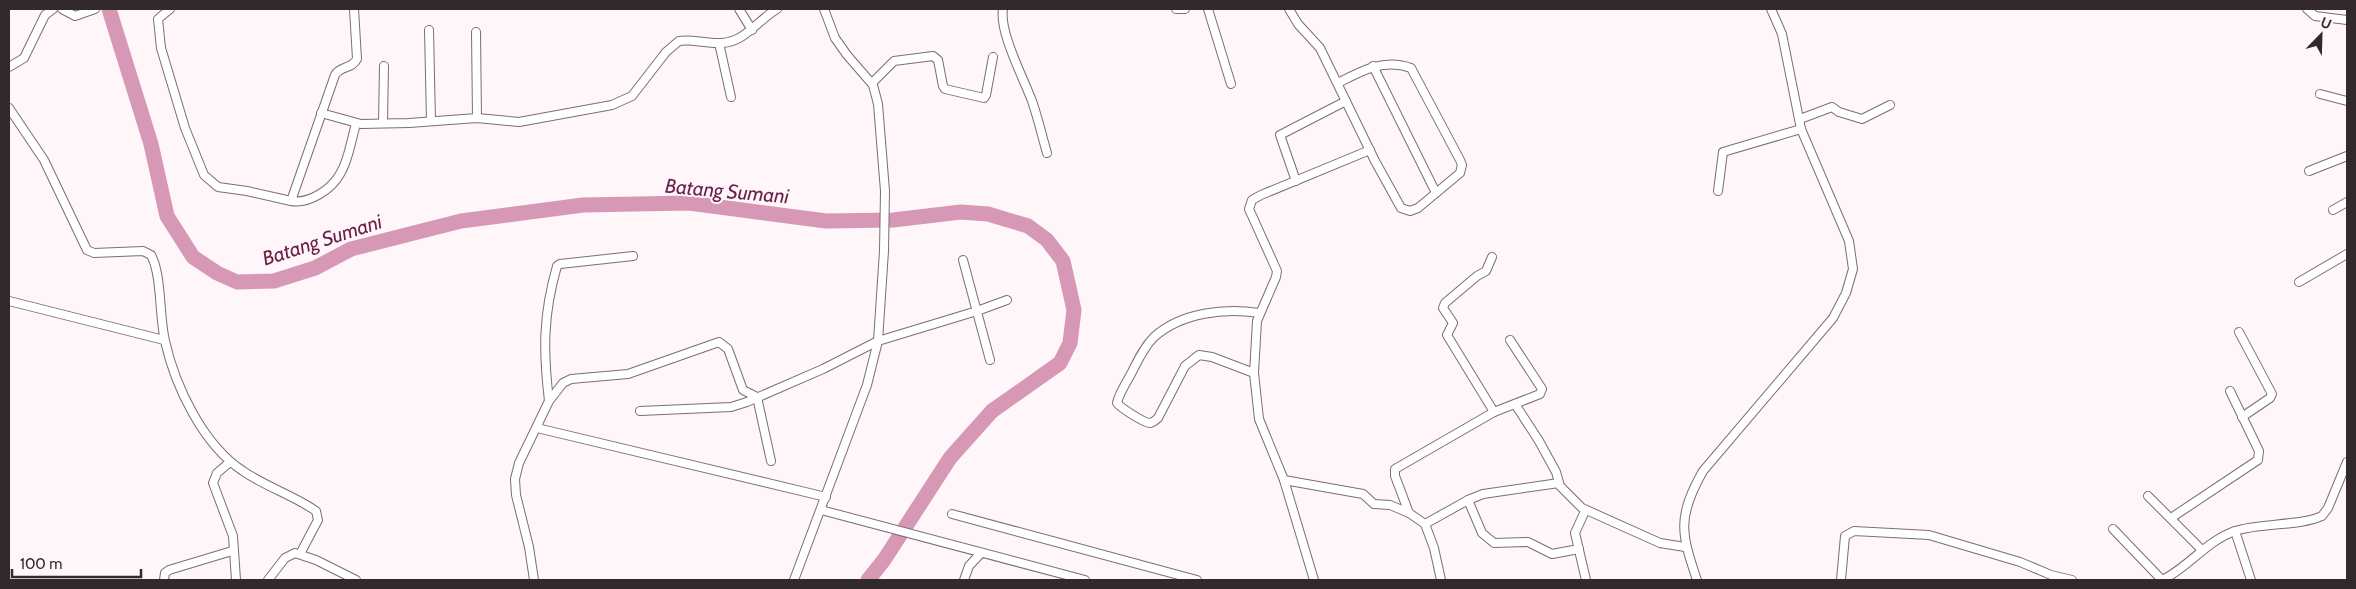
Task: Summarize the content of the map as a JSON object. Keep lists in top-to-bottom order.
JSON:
{
  "water": ["Batang Sumani"],
  "scale_bar": "100 m",
  "north": "top right"
}
